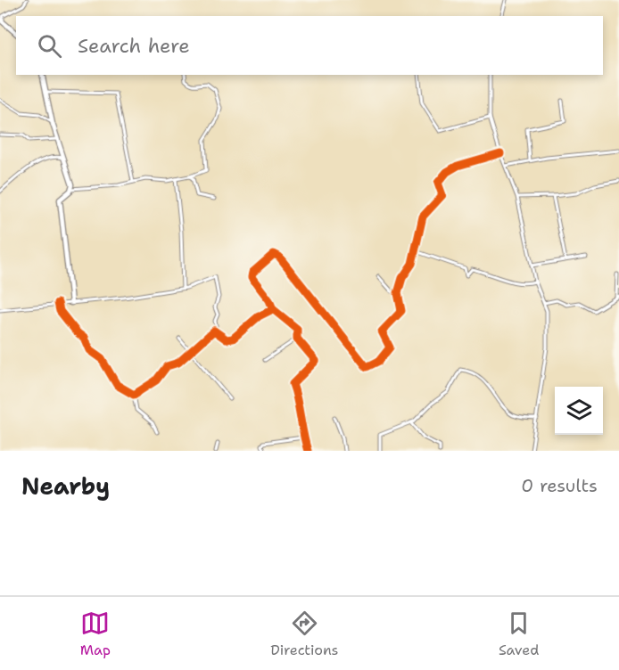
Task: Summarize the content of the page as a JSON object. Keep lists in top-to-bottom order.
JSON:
{
  "page": {
    "search": "Search here",
    "heading": ["Nearby", "0 results"],
    "nav": ["Map", "Directions", "Saved"]
  }
}
